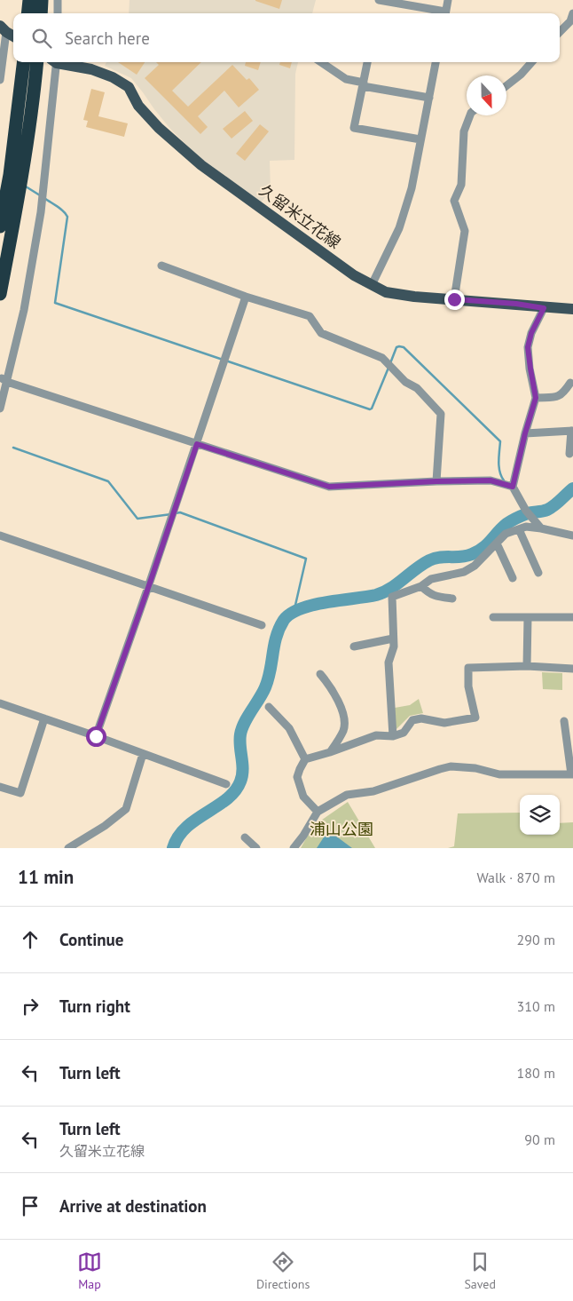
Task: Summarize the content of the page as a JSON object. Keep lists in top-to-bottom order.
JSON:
{
  "streets": {
    "main road": ["久留米立花線"]
  },
  "parks": ["浦山公園"],
  "north": "bottom",
  "page": {
    "search": "Search here",
    "heading": ["11 min", "Walk · 870 m"],
    "list": [
      ["Continue", "290 m"],
      ["Turn right", "310 m"],
      ["Turn left", "180 m"],
      ["Turn left", "久留米立花線", "90 m"],
      "Arrive at destination"
    ],
    "nav": ["Map", "Directions", "Saved"]
  }
}
